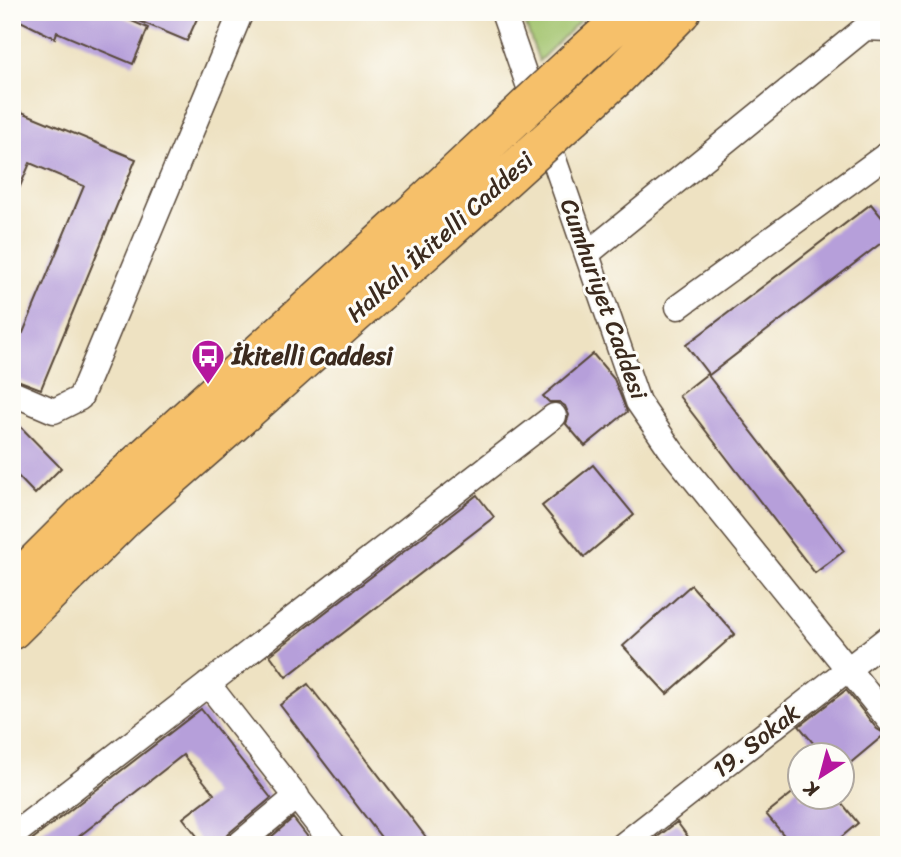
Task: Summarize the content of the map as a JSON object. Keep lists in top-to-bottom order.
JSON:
{
  "streets": {
    "main road": ["Halkalı İkitelli Caddesi"],
    "street": ["Cumhuriyet Caddesi", "19. Sokak"]
  },
  "crossings": [
    ["Cumhuriyet Caddesi", "19. Sokak"]
  ],
  "places": {
    "bus stop": ["İkitelli Caddesi"]
  },
  "north": "bottom left"
}
